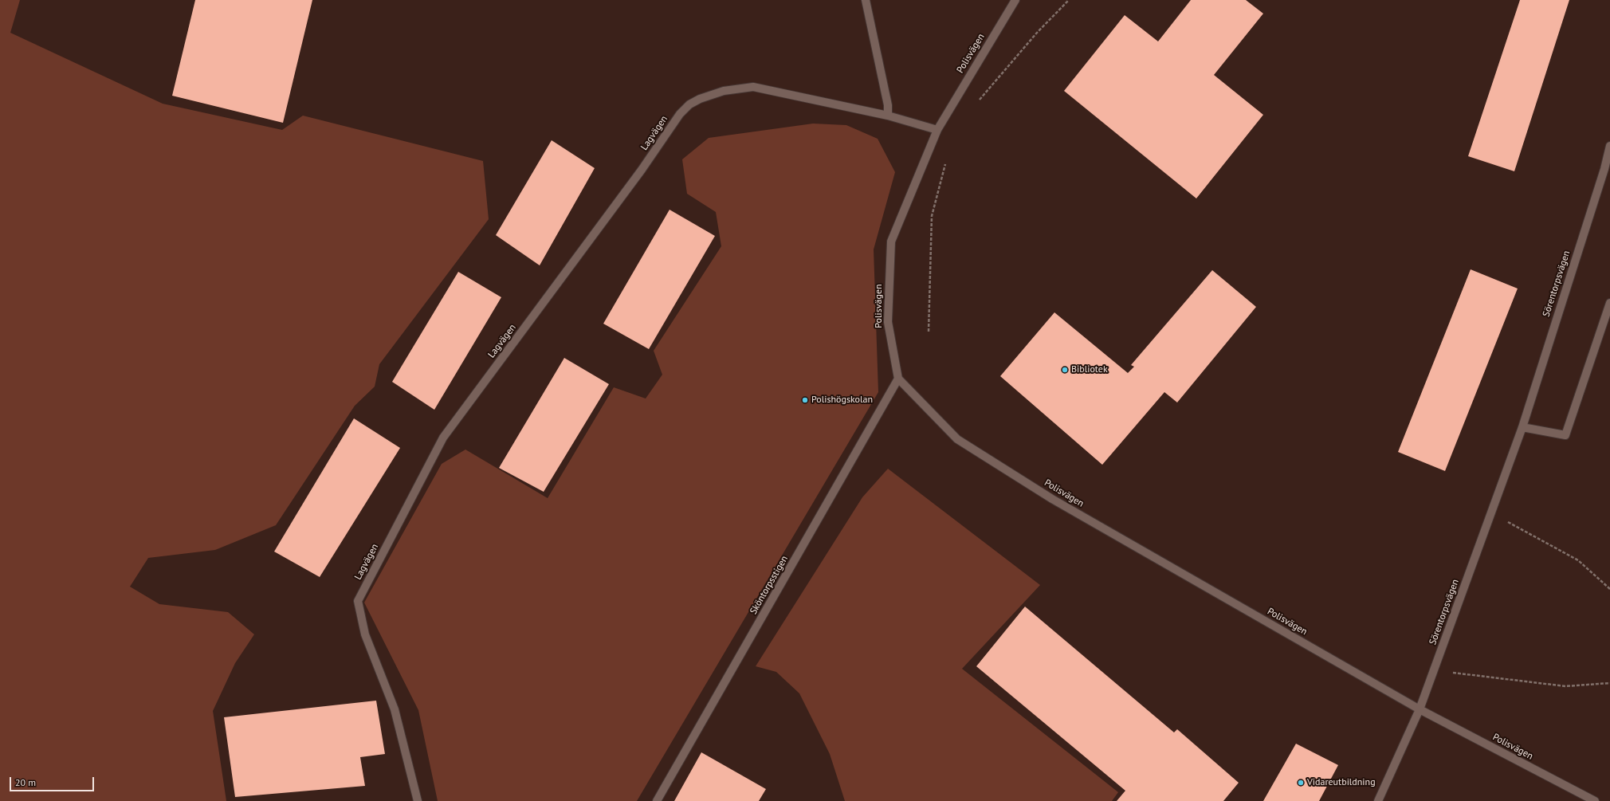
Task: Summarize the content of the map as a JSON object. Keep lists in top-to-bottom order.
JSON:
{
  "streets": {
    "street": [
      "Polisvägen",
      "Lagvägen",
      "Sörentorpsvägen",
      "Sköntorpsstigen"
    ]
  },
  "crossings": [
    ["Polisvägen", "Lagvägen"],
    ["Polisvägen", "Sörentorpsvägen"],
    ["Polisvägen", "Sköntorpsstigen"]
  ],
  "places": ["Bibliotek", "Polishögskolan", "Vidareutbildning"],
  "scale_bar": "20 m"
}
